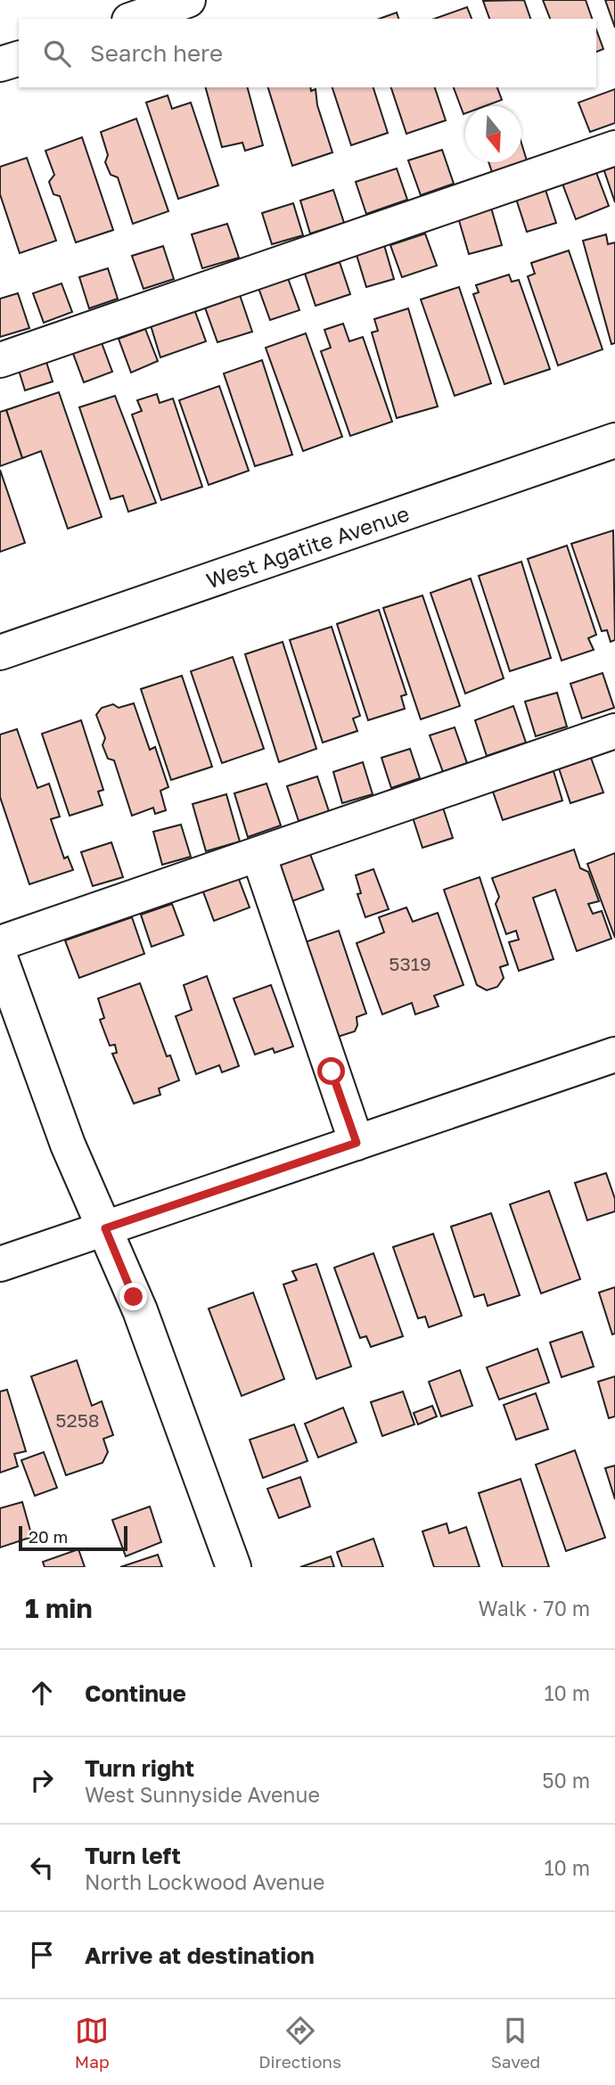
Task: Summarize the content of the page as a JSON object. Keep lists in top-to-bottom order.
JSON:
{
  "streets": {
    "street": ["West Agatite Avenue"]
  },
  "house_numbers": ["5319", "5258"],
  "scale_bar": "20 m",
  "north": "bottom",
  "page": {
    "search": "Search here",
    "scale": "20 m",
    "heading": ["1 min", "Walk · 70 m"],
    "list": [
      ["Continue", "10 m"],
      ["Turn right", "West Sunnyside Avenue", "50 m"],
      ["Turn left", "North Lockwood Avenue", "10 m"],
      "Arrive at destination"
    ],
    "nav": ["Map", "Directions", "Saved"]
  }
}
